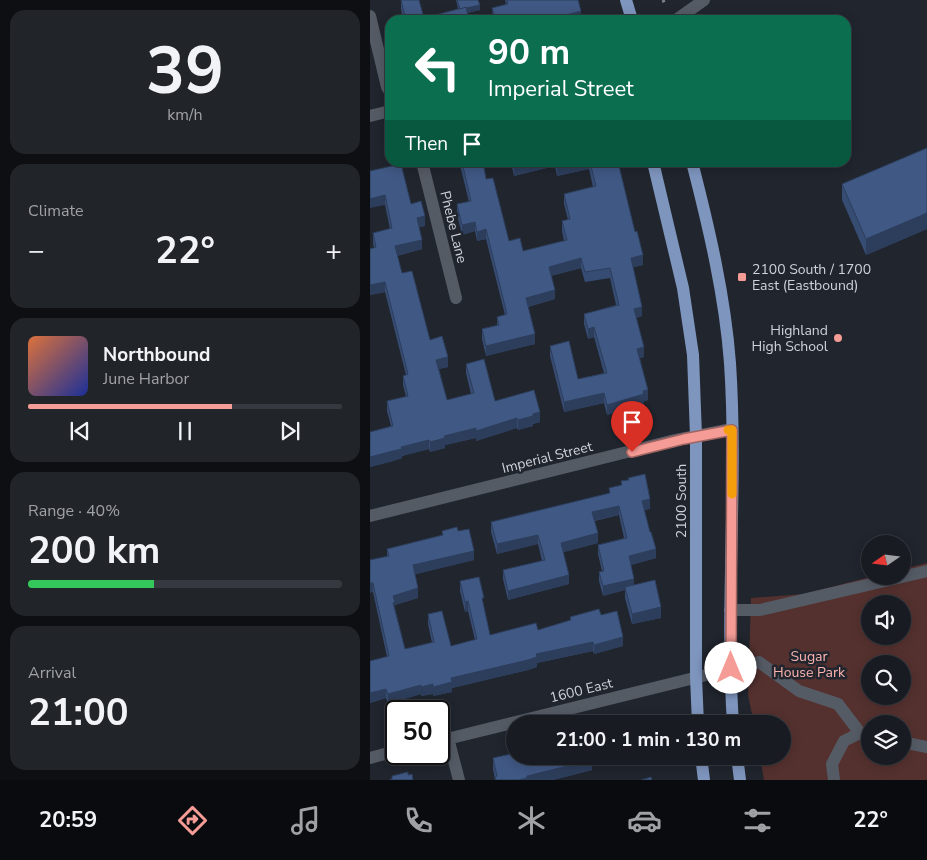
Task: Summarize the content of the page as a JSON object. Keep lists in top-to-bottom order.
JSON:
{
  "streets": {
    "main road": ["2100 South"],
    "street": ["Phebe Lane", "Imperial Street", "1600 East"]
  },
  "crossings": [
    ["Imperial Street", "2100 South"],
    ["2100 South", "1600 East"]
  ],
  "parks": ["Sugar House Park"],
  "places": {
    "transit": ["2100 South / 1700 East (Eastbound)"],
    "other": ["Highland High School"]
  },
  "north": "left",
  "page": {
    "tile": [
      ["39", "km/h"],
      "Climate",
      ["Range · 40%", "200 km"],
      ["Arrival", "21:00"]
    ],
    "turn": ["90 m", "Imperial Street"],
    "then": "Then",
    "heat": ["−", "22°", "+"],
    "song": ["Northbound", "June Harbor"],
    "limit": "50",
    "trip": "21:00 · 1 min · 130 m",
    "tabs": ["20:59", "22°"]
  }
}
